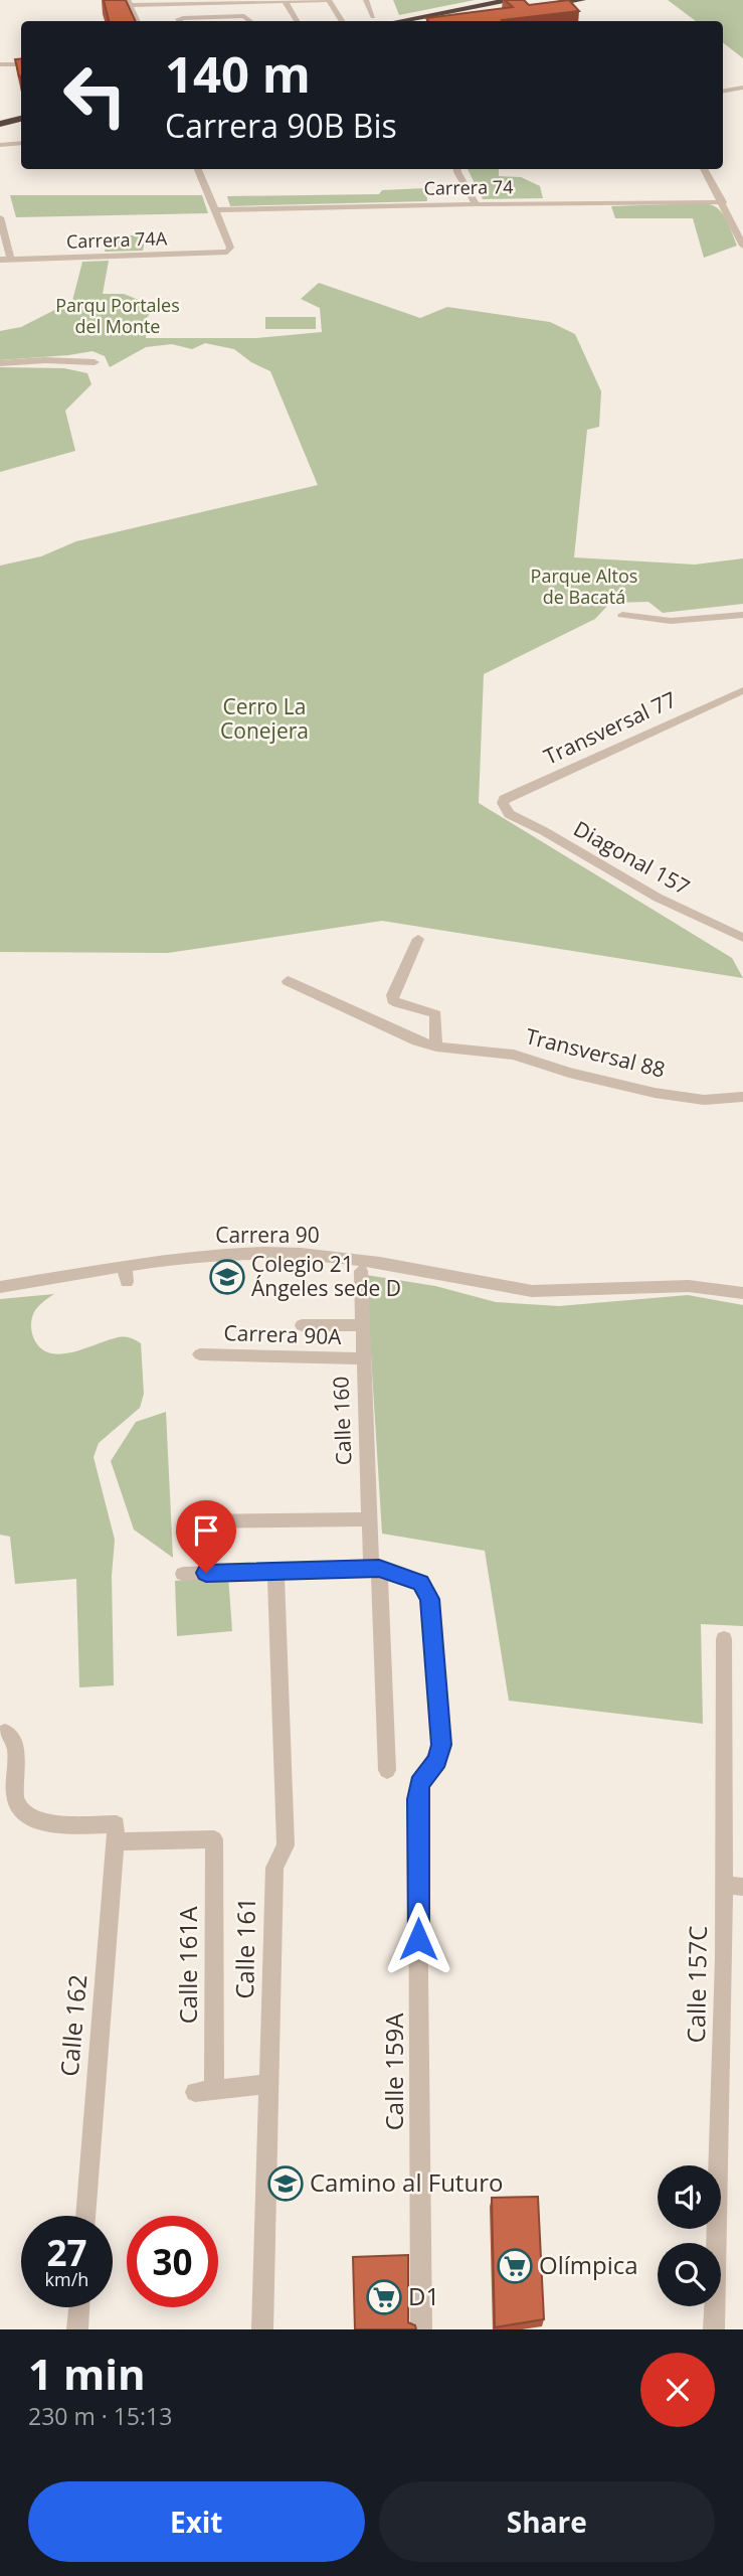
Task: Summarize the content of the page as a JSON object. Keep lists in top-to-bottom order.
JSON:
{
  "streets": {
    "street": [
      "Carrera 74",
      "Carrera 74A",
      "Transversal 77",
      "Diagonal 157",
      "Transversal 88",
      "Carrera 90",
      "Carrera 90A",
      "Calle 160",
      "Calle 161",
      "Calle 161A",
      "Calle 157C",
      "Calle 162",
      "Calle 159A"
    ]
  },
  "crossings": [
    ["Carrera 74", "Carrera 74A"],
    ["Transversal 77", "Diagonal 157"],
    ["Carrera 90A", "Calle 160"],
    ["Calle 160", "Calle 159A"],
    ["Calle 161", "Calle 161A"],
    ["Calle 161A", "Calle 162"]
  ],
  "parks": ["Parqu Portales del Monte", "Parque Altos de Bacatá", "Cerro La Conejera"],
  "places": {
    "school or university": ["Colegio 21 Ángeles sede D", "Camino al Futuro"],
    "supermarket": ["Olímpica", "D1"]
  },
  "page": {
    "turn": ["140 m", "Carrera 90B Bis"],
    "speed": "27 km/h",
    "limit": "30",
    "heading": ["1 min", "230 m · 15:13"],
    "buttons": ["Exit", "Share"]
  }
}
